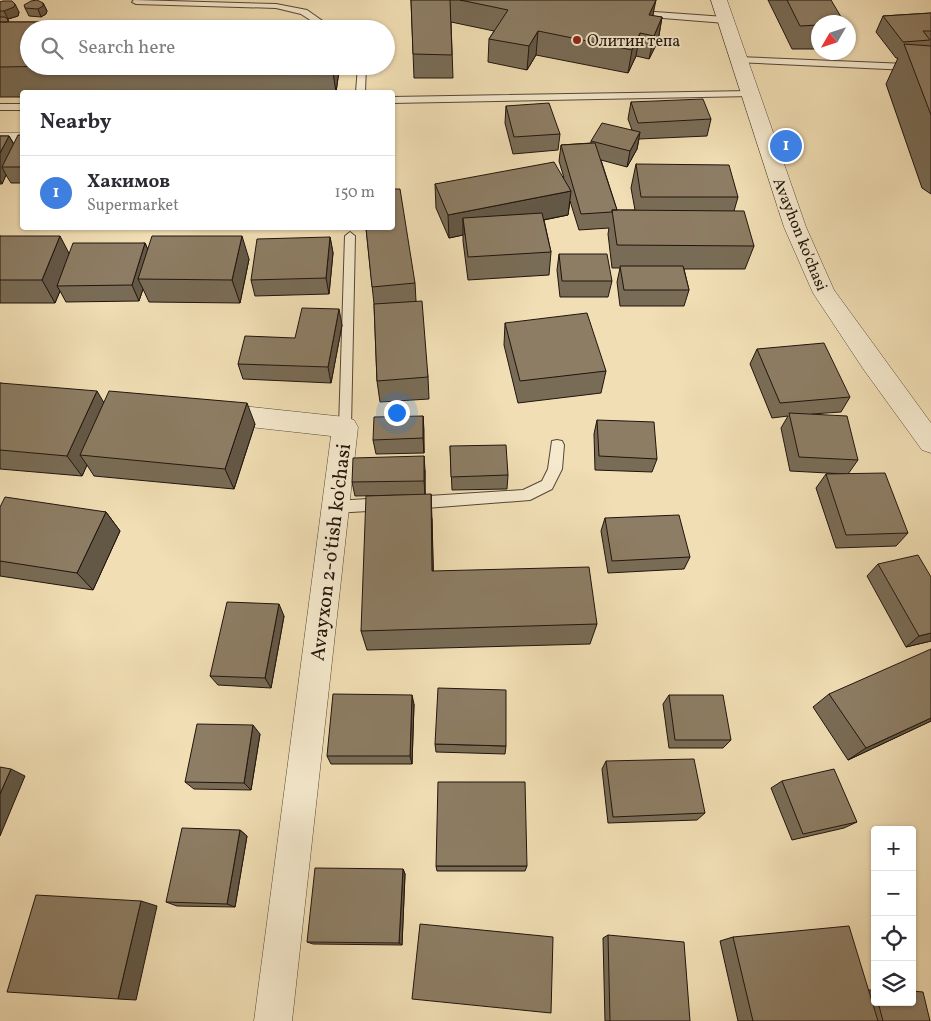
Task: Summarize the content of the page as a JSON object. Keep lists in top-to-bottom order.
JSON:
{
  "streets": {
    "street": ["Avayhon ko'chasi", "Avayxon 2-o'tish ko'chasi"]
  },
  "places": ["Олитин тепа"],
  "north": "bottom left",
  "page": {
    "search": "Search here",
    "heading": "Nearby",
    "pins": "1",
    "list": [
      {
        "mark": "1",
        "name": "Хакимов",
        "note": "Supermarket",
        "value": "150 m"
      }
    ],
    "map_buttons": ["+", "−"]
  }
}
